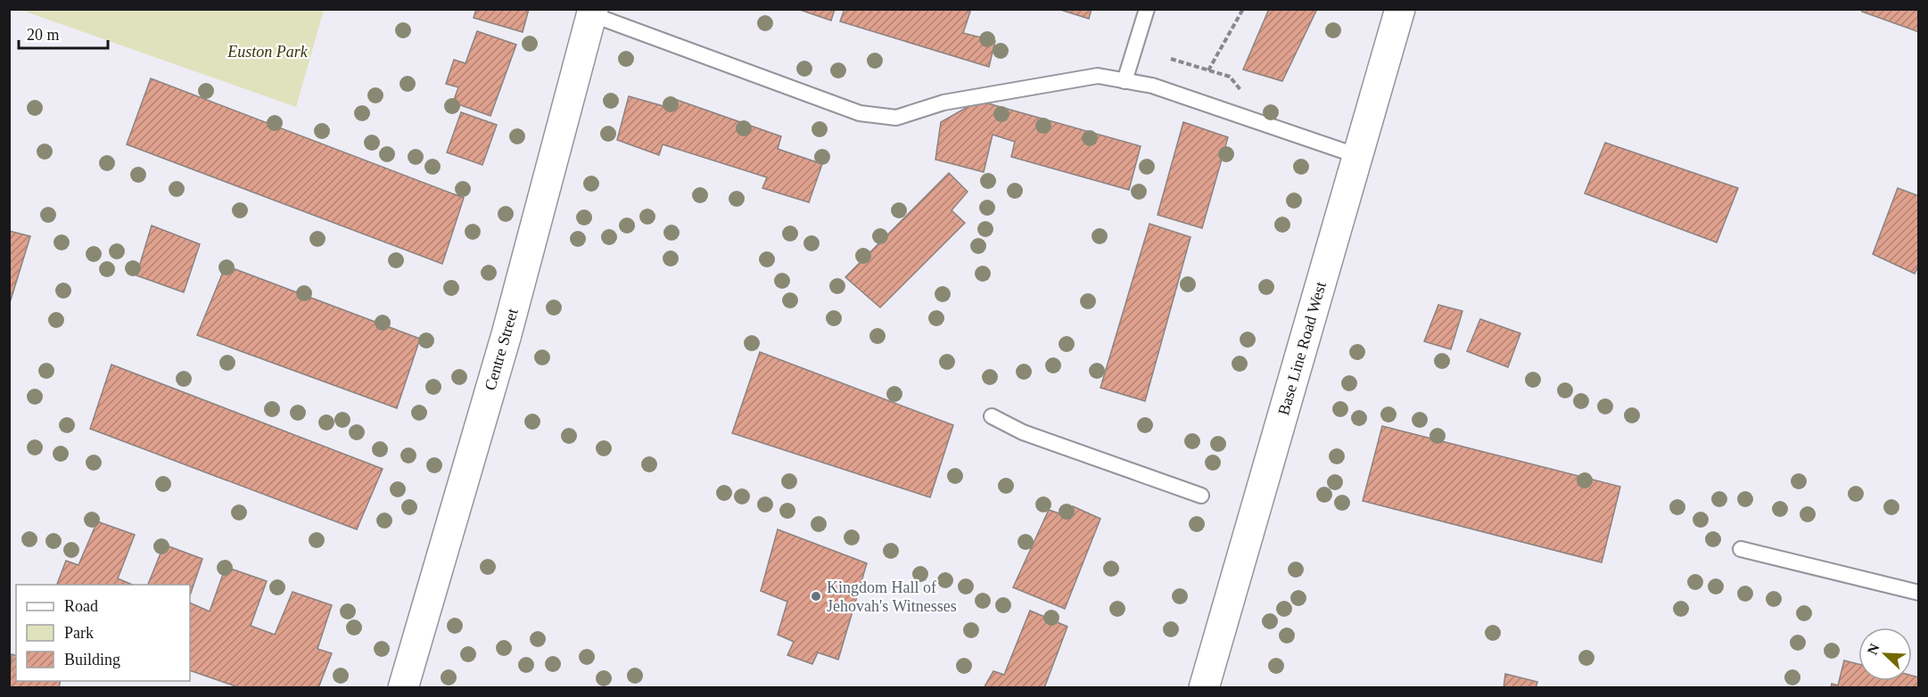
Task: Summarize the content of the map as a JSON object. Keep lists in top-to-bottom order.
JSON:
{
  "streets": {
    "street": ["Base Line Road West", "Centre Street"]
  },
  "parks": ["Euston Park"],
  "places": ["Kingdom Hall of Jehovah's Witnesses"],
  "legend": ["Road", "Park", "Building"],
  "scale_bar": "20 m",
  "north": "top left"
}
